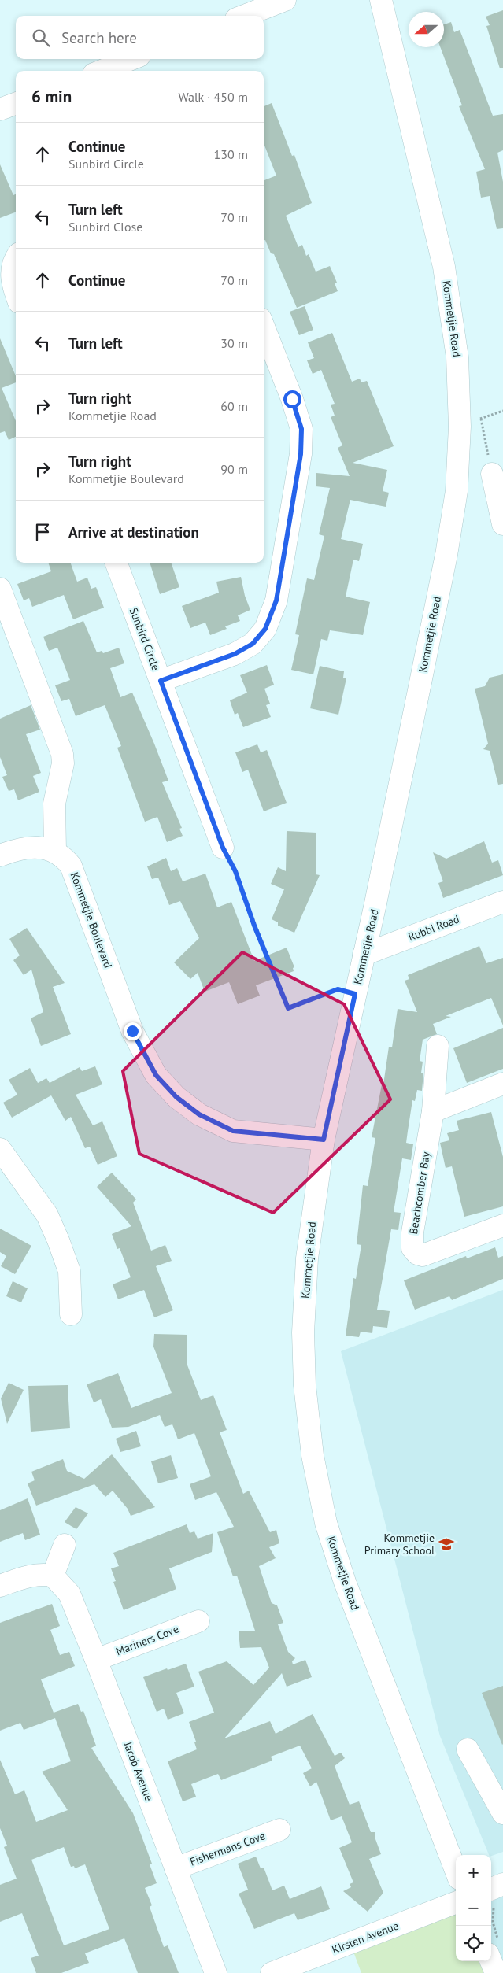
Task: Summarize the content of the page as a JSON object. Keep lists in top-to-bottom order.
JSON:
{
  "streets": {
    "street": [
      "Kommetjie Road",
      "Sunbird Circle",
      "Kommetjie Boulevard",
      "Rubbi Road",
      "Beachcomber Bay",
      "Mariners Cove",
      "Jacob Avenue",
      "Fishermans Cove",
      "Kirsten Avenue"
    ]
  },
  "crossings": [
    ["Kommetjie Road", "Kommetjie Boulevard"],
    ["Kommetjie Road", "Rubbi Road"],
    ["Mariners Cove", "Jacob Avenue"],
    ["Jacob Avenue", "Fishermans Cove"]
  ],
  "places": {
    "school or university": ["Kommetjie Primary School"]
  },
  "north": "left",
  "page": {
    "search": "Search here",
    "heading": ["6 min", "Walk · 450 m"],
    "list": [
      ["Continue", "Sunbird Circle", "130 m"],
      ["Turn left", "Sunbird Close", "70 m"],
      ["Continue", "70 m"],
      ["Turn left", "30 m"],
      ["Turn right", "Kommetjie Road", "60 m"],
      ["Turn right", "Kommetjie Boulevard", "90 m"],
      "Arrive at destination"
    ],
    "map_buttons": ["+", "−"]
  }
}
